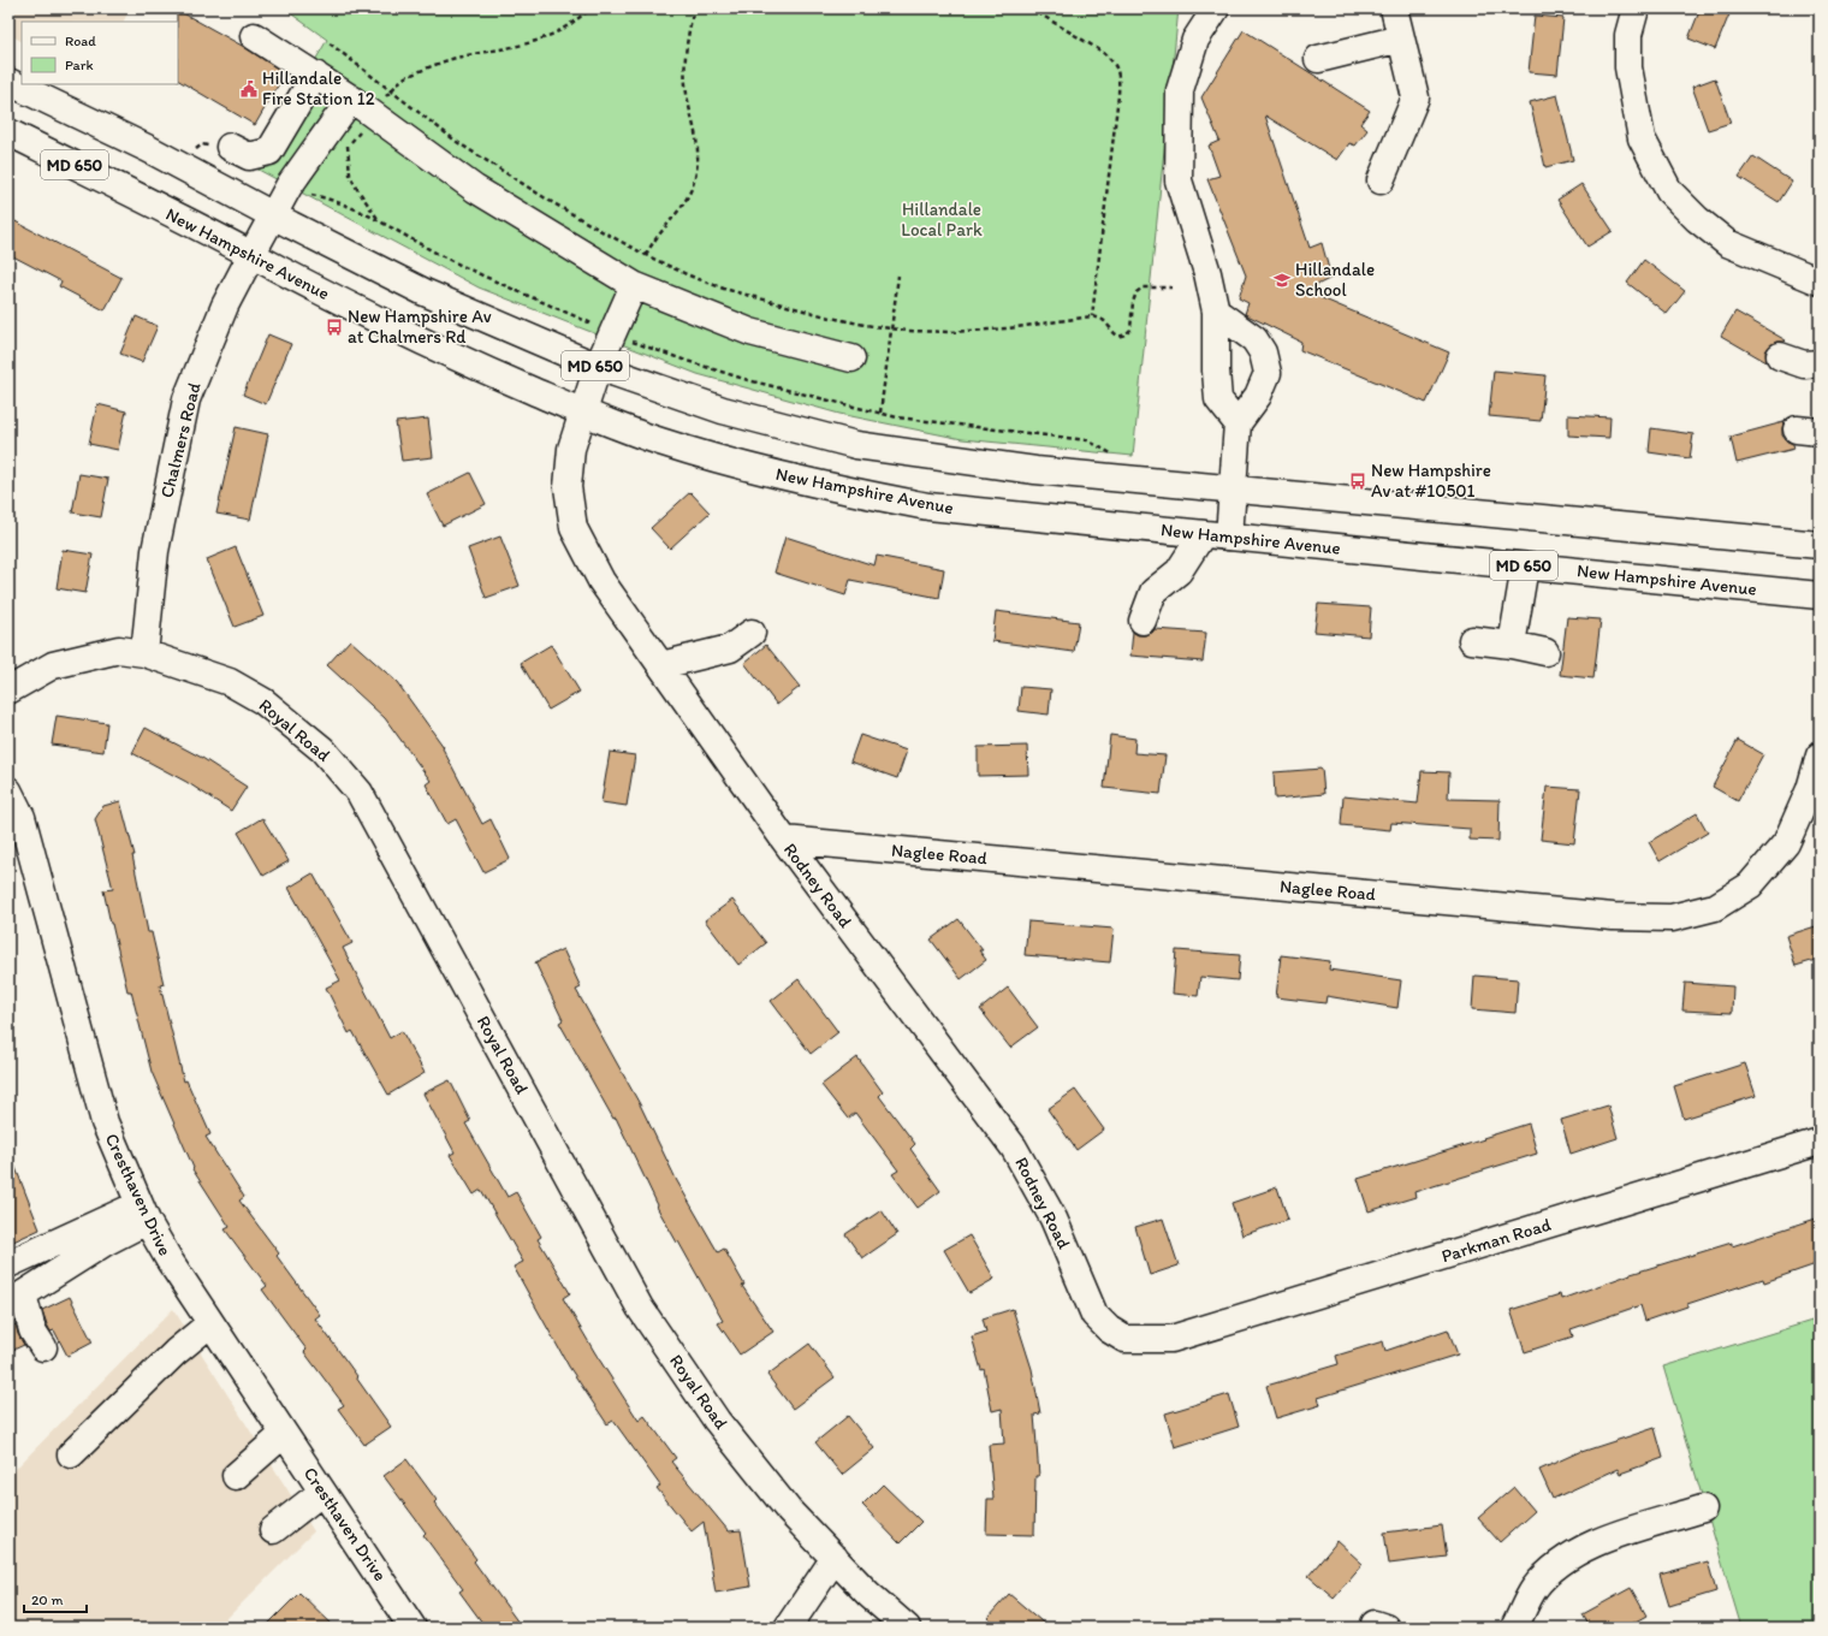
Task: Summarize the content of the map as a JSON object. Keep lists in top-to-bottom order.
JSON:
{
  "streets": {
    "street": [
      "MD 650",
      "New Hampshire Avenue",
      "Chalmers Road",
      "Royal Road",
      "Naglee Road",
      "Rodney Road",
      "Cresthaven Drive",
      "Parkman Road"
    ]
  },
  "crossings": [
    ["MD 650", "Chalmers Road"],
    ["MD 650", "Rodney Road"],
    ["New Hampshire Avenue", "Chalmers Road"],
    ["New Hampshire Avenue", "Rodney Road"],
    ["Chalmers Road", "Royal Road"],
    ["Naglee Road", "Rodney Road"],
    ["Rodney Road", "Parkman Road"]
  ],
  "parks": ["Hillandale Local Park"],
  "places": {
    "public building": ["Hillandale Fire Station 12"],
    "school or university": ["Hillandale School"],
    "bus stop": ["New Hampshire Av at Chalmers Rd", "New Hampshire Av at #10501"]
  },
  "legend": ["Road", "Park"],
  "scale_bar": "20 m"
}
